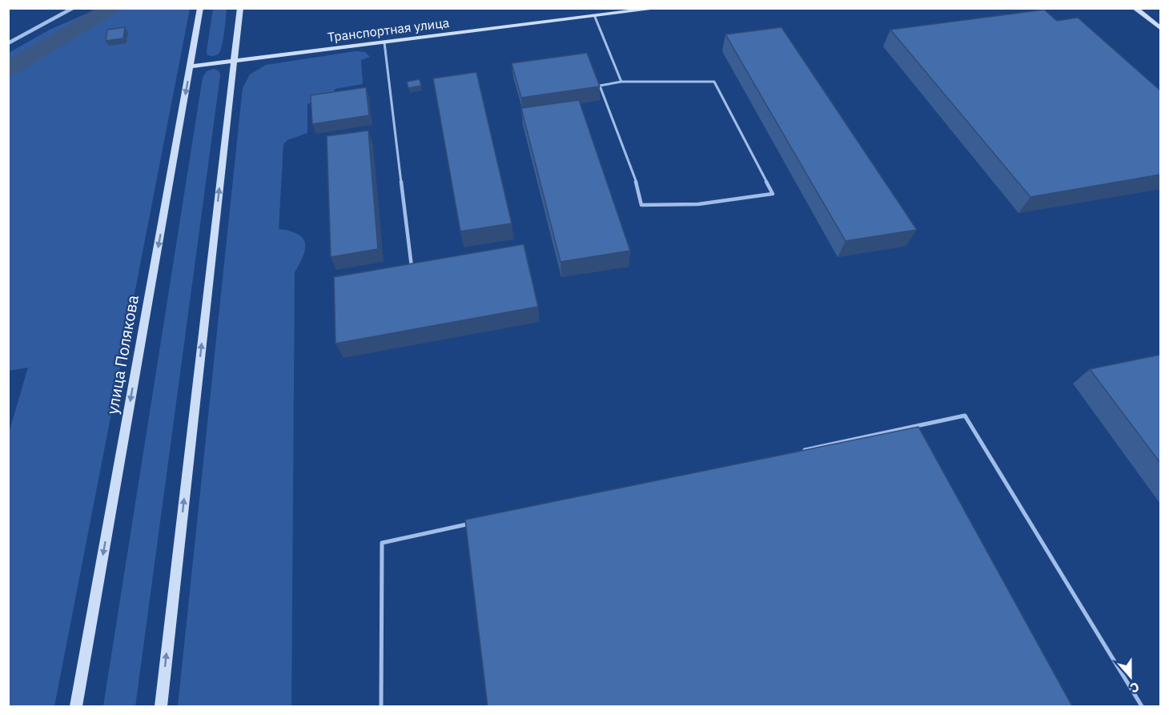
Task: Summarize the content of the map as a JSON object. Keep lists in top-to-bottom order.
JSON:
{
  "streets": {
    "main road": ["Транспортная улица", "улица Полякова"]
  },
  "crossings": [
    ["Транспортная улица", "улица Полякова"]
  ],
  "north": "bottom"
}
